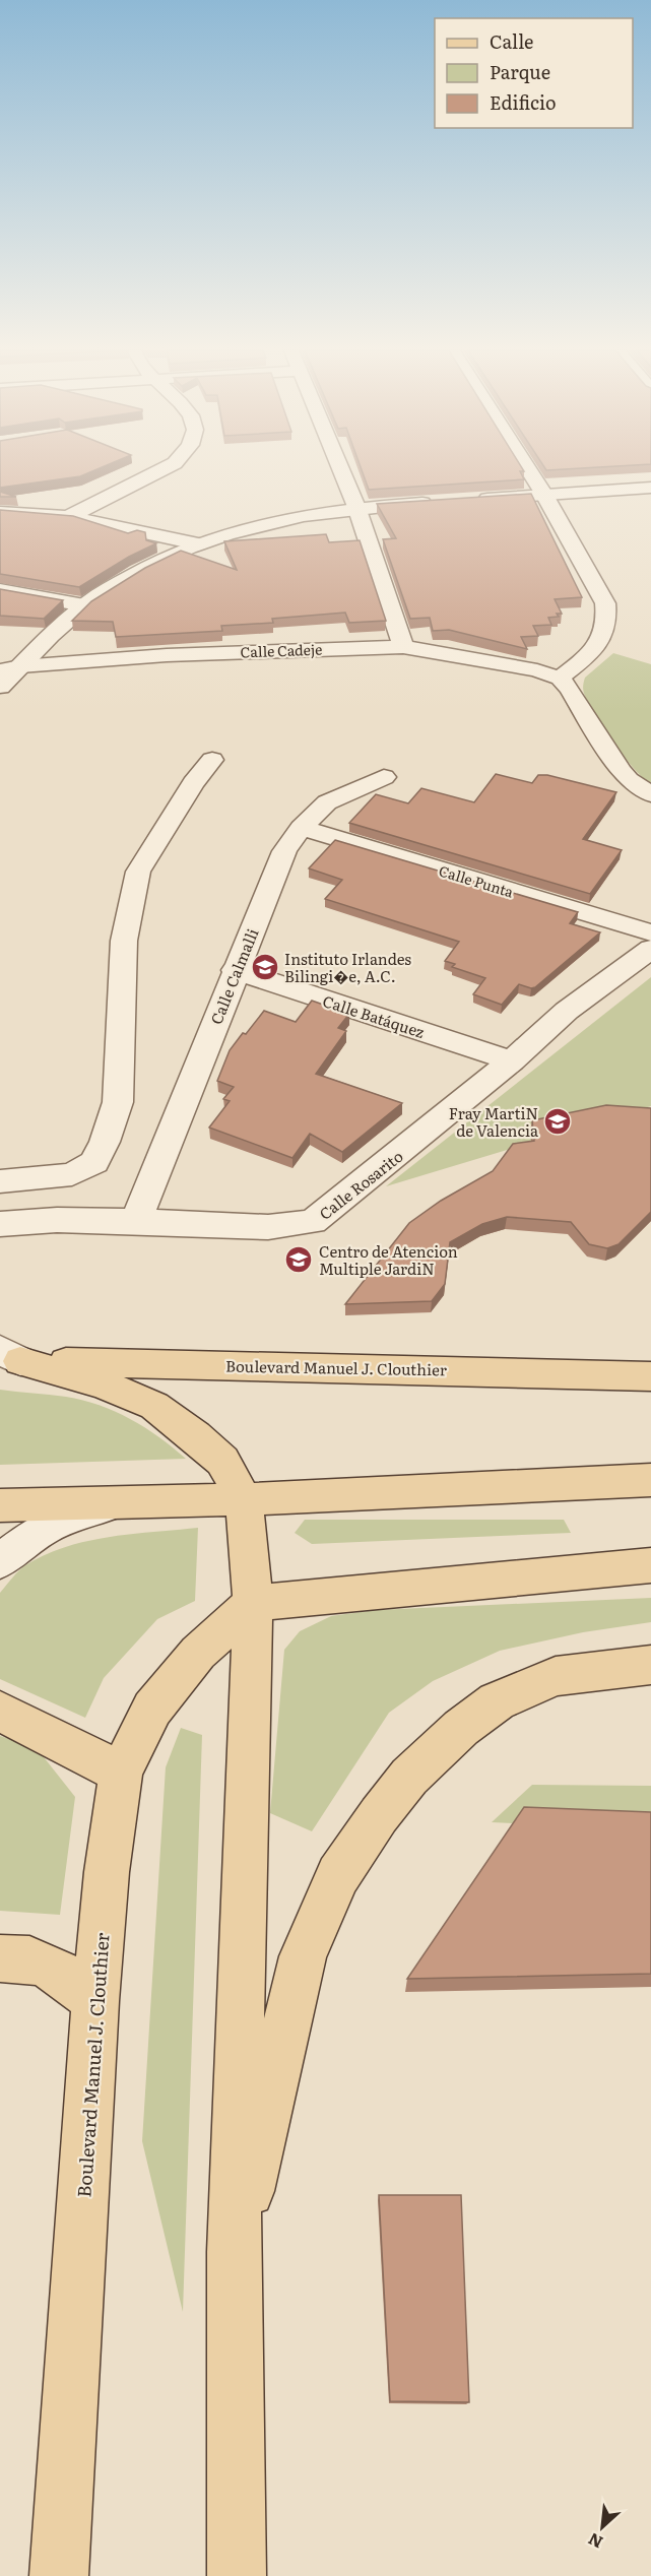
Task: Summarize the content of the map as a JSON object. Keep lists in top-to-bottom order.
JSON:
{
  "streets": {
    "main road": ["Boulevard Manuel J. Clouthier"],
    "street": [
      "Calle Cadeje",
      "Calle Punta",
      "Calle Calmalli",
      "Calle Batáquez",
      "Calle Rosarito"
    ]
  },
  "crossings": [
    ["Calle Punta", "Calle Calmalli"],
    ["Calle Calmalli", "Calle Batáquez"],
    ["Calle Calmalli", "Calle Rosarito"],
    ["Calle Batáquez", "Calle Rosarito"]
  ],
  "places": {
    "school or university": ["Instituto Irlandes Bilingi�e, A.C.", "Fray MartiN de Valencia", "Centro de Atencion Multiple JardiN"]
  },
  "legend": ["Calle", "Parque", "Edificio"],
  "north": "bottom left"
}
